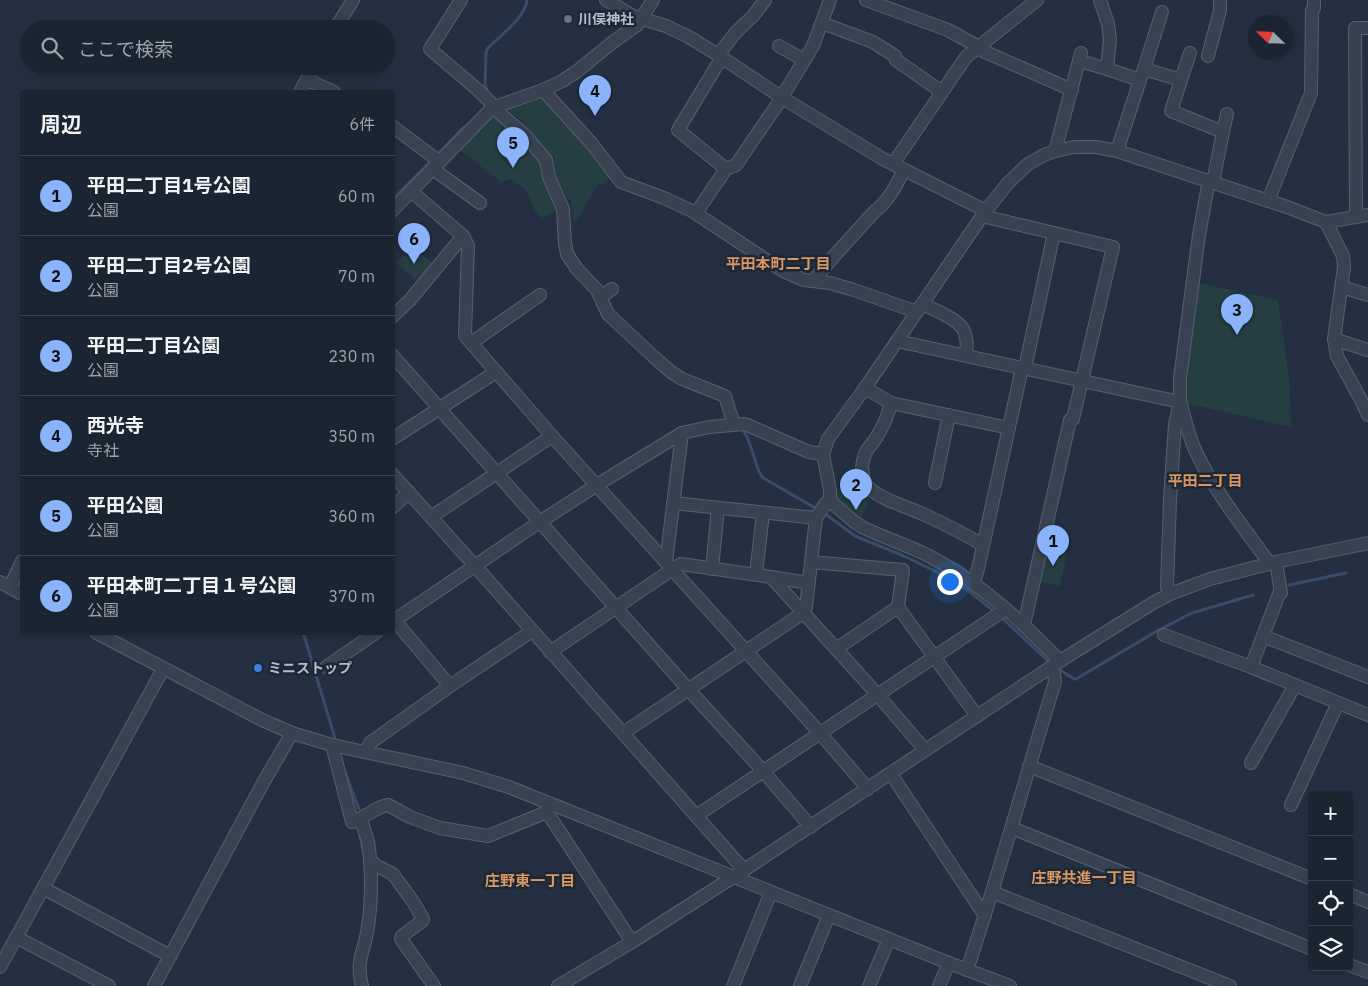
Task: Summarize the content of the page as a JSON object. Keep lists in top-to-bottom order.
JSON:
{
  "districts": [
    "平田本町二丁目",
    "平田二丁目",
    "庄野共進一丁目",
    "庄野東一丁目"
  ],
  "places": ["川俣神社", "ミニストップ"],
  "north": "top left",
  "page": {
    "search": "ここで検索",
    "pins": [
      "4",
      "5",
      "6",
      "3",
      "2",
      "1"
    ],
    "heading": ["周辺", "6件"],
    "list": [
      {
        "mark": "1",
        "name": "平田二丁目1号公園",
        "note": "公園",
        "value": "60 m"
      },
      {
        "mark": "2",
        "name": "平田二丁目2号公園",
        "note": "公園",
        "value": "70 m"
      },
      {
        "mark": "3",
        "name": "平田二丁目公園",
        "note": "公園",
        "value": "230 m"
      },
      {
        "mark": "4",
        "name": "西光寺",
        "note": "寺社",
        "value": "350 m"
      },
      {
        "mark": "5",
        "name": "平田公園",
        "note": "公園",
        "value": "360 m"
      },
      {
        "mark": "6",
        "name": "平田本町二丁目１号公園",
        "note": "公園",
        "value": "370 m"
      }
    ],
    "map_buttons": ["+", "−"]
  }
}
